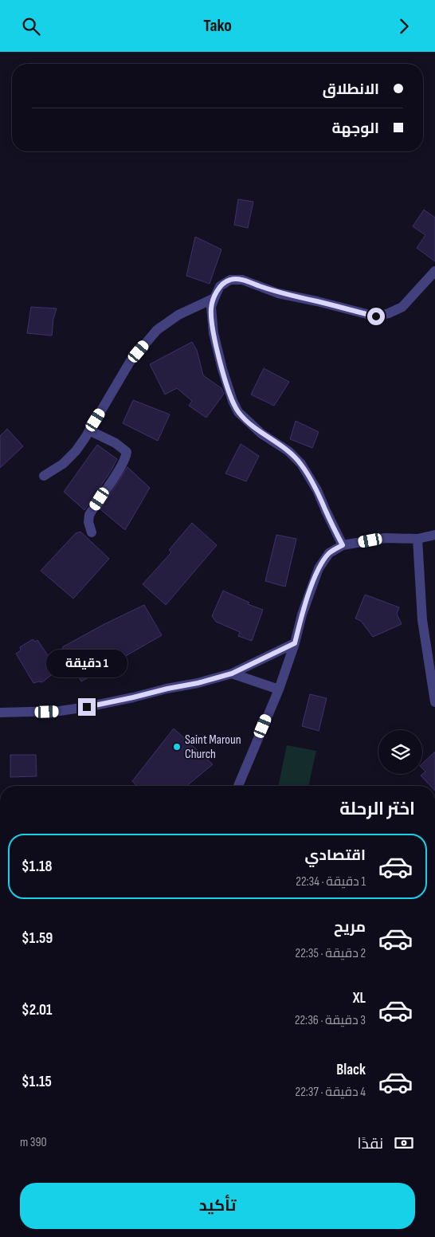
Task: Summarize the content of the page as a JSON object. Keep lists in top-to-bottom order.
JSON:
{
  "places": ["Saint Maroun Church"],
  "page": {
    "header": "Tako",
    "banner": ["الانطلاق", "الوجهة"],
    "bubble": "1 دقيقة",
    "heading": "اختر الرحلة",
    "list": [
      {
        "name": "اقتصادي",
        "note": "1 دقيقة · 22:34",
        "value": "$1.18"
      },
      {
        "name": "مريح",
        "note": "2 دقيقة · 22:35",
        "value": "$1.59"
      },
      {
        "name": "XL",
        "note": "3 دقيقة · 22:36",
        "value": "$2.01"
      },
      {
        "name": "Black",
        "note": "4 دقيقة · 22:37",
        "value": "$1.15"
      }
    ],
    "pay": ["نقدًا", "390 m"],
    "buttons": "تأكيد"
  }
}
